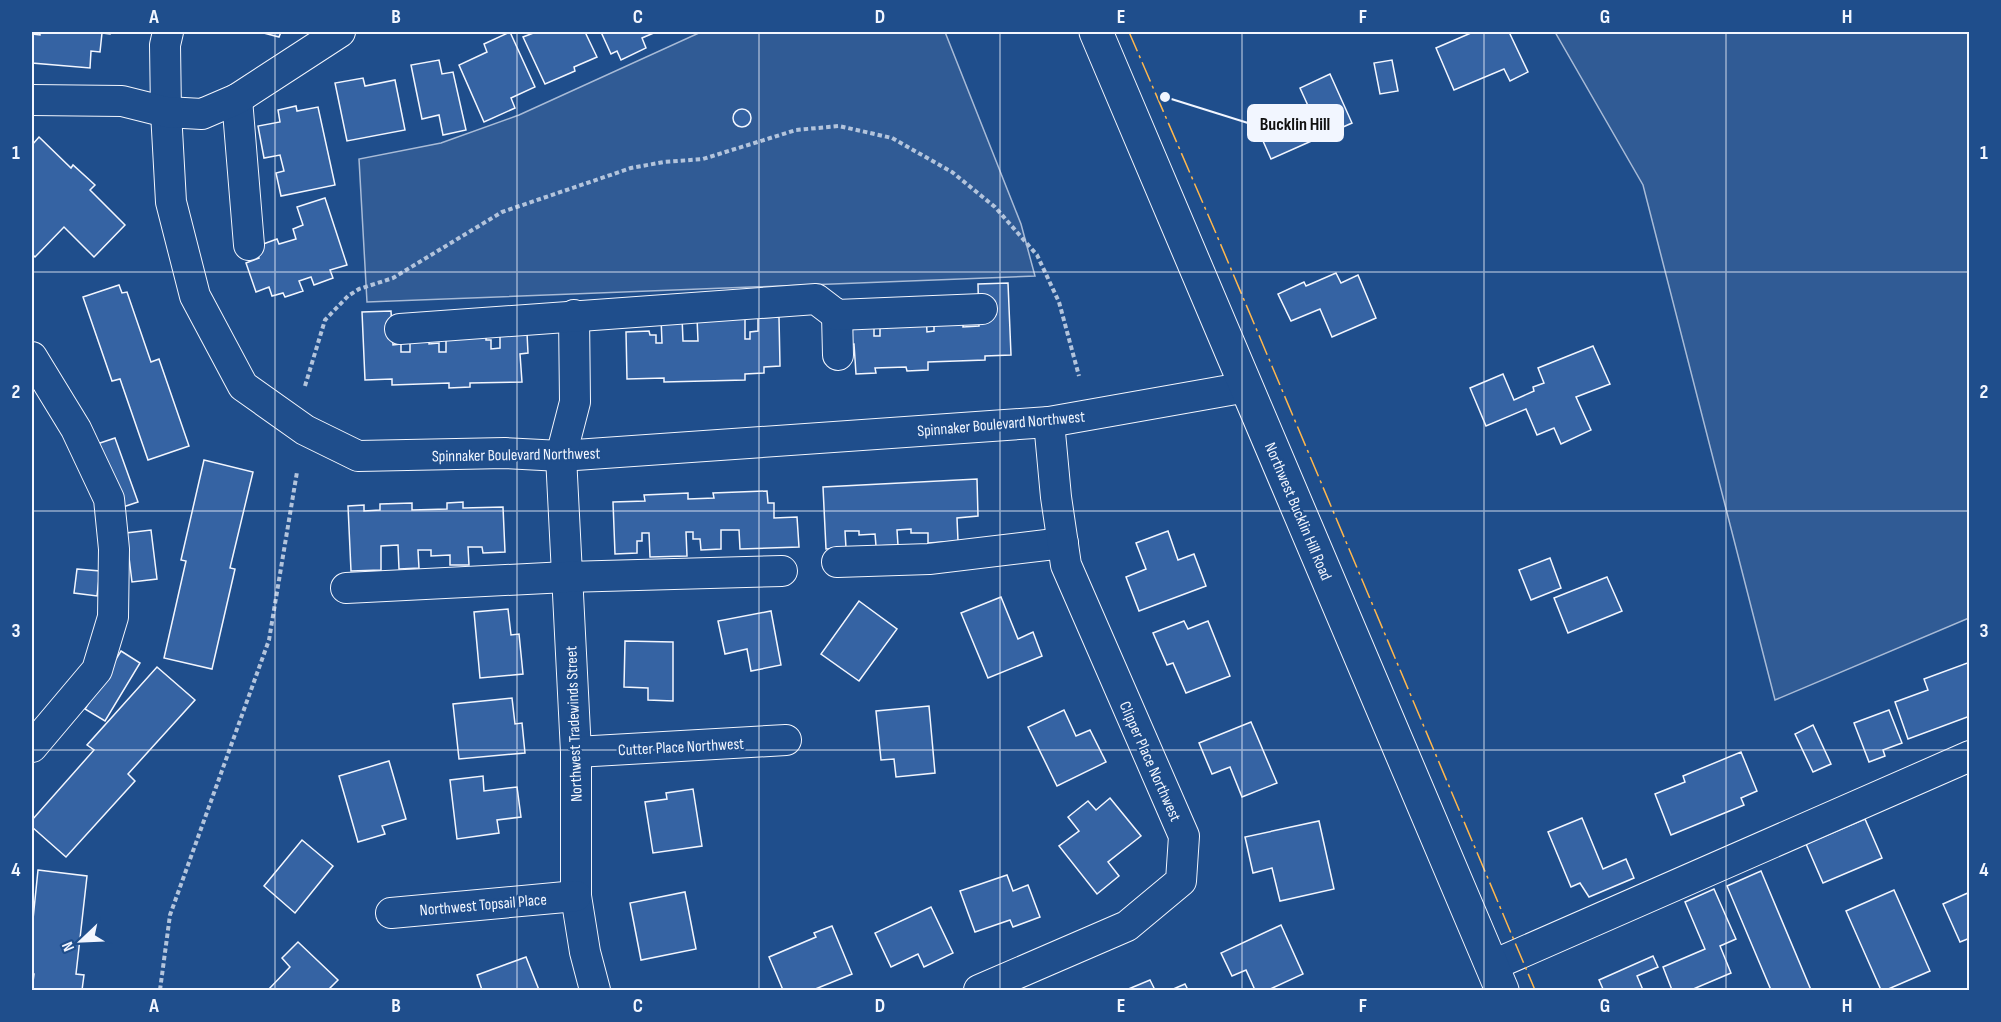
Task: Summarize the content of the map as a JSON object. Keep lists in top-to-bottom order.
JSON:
{
  "streets": {
    "main road": ["Northwest Bucklin Hill Road"],
    "street": [
      "Spinnaker Boulevard Northwest",
      "Northwest Tradewinds Street",
      "Cutter Place Northwest",
      "Clipper Place Northwest",
      "Northwest Topsail Place"
    ]
  },
  "crossings": [
    ["Spinnaker Boulevard Northwest", "Northwest Bucklin Hill Road"],
    ["Spinnaker Boulevard Northwest", "Northwest Tradewinds Street"],
    ["Spinnaker Boulevard Northwest", "Clipper Place Northwest"],
    ["Northwest Tradewinds Street", "Cutter Place Northwest"],
    ["Northwest Tradewinds Street", "Northwest Topsail Place"]
  ],
  "places": ["Bucklin Hill"],
  "north": "bottom left",
  "grid": {
    "columns": [
      "A",
      "B",
      "C",
      "D",
      "E",
      "F",
      "G",
      "H"
    ],
    "rows": [
      "1",
      "2",
      "3",
      "4"
    ]
  }
}
